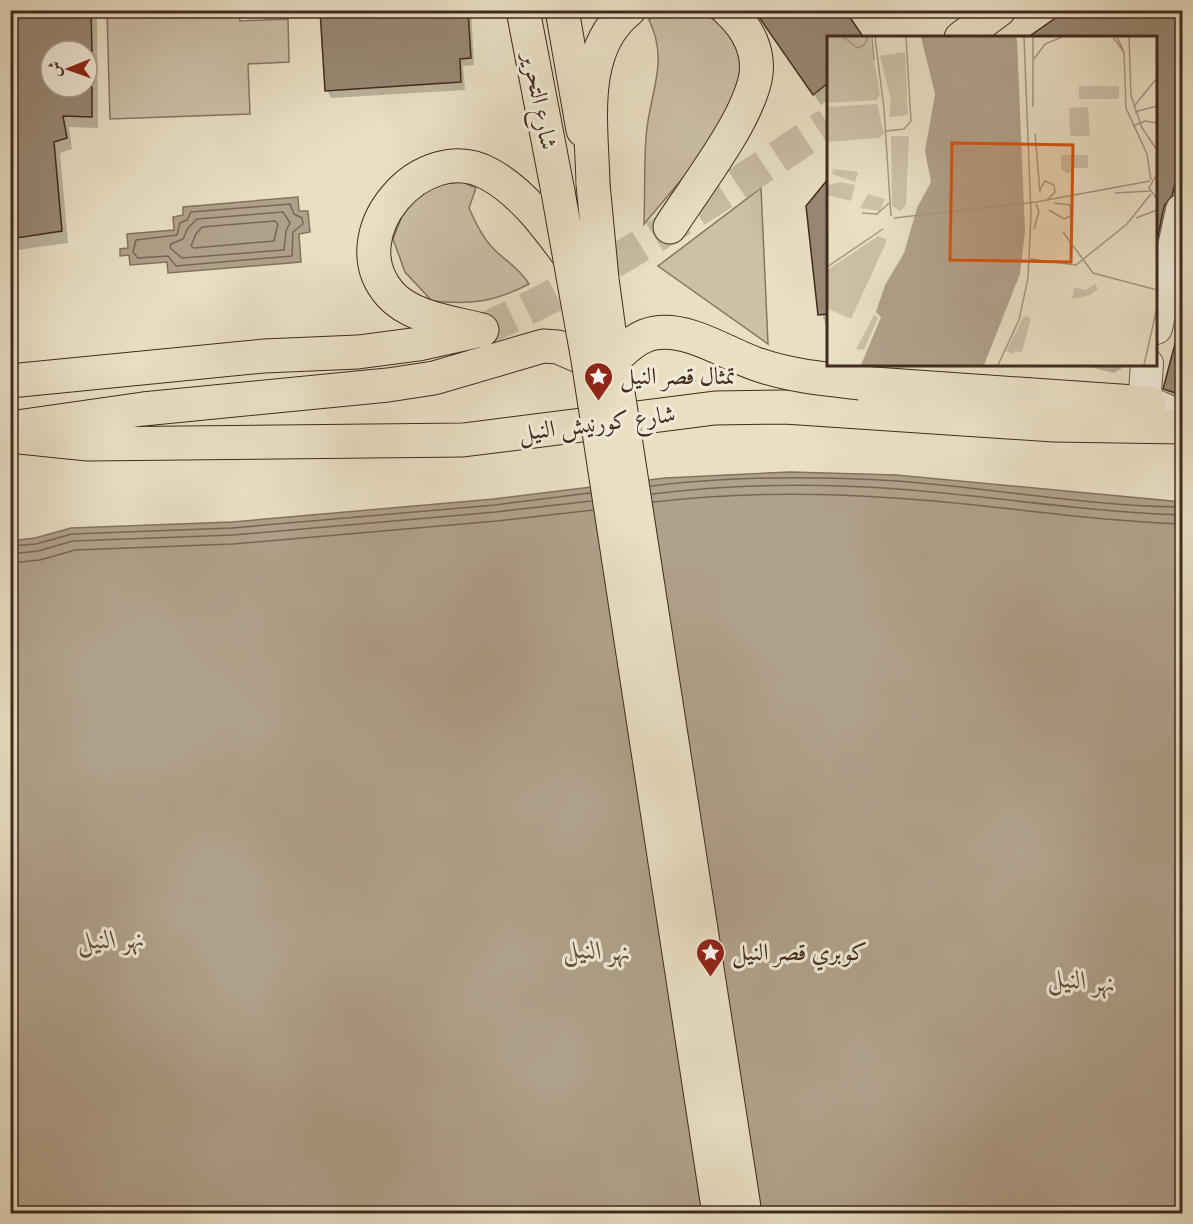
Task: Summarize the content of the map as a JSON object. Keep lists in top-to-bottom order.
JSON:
{
  "streets": {
    "main road": ["شارع التحرير", "شارع كورنيش النيل"]
  },
  "water": ["نهر النيل"],
  "places": {
    "place": ["تمثال قصر النيل", "كوبري قصر النيل"]
  },
  "north": "left"
}
